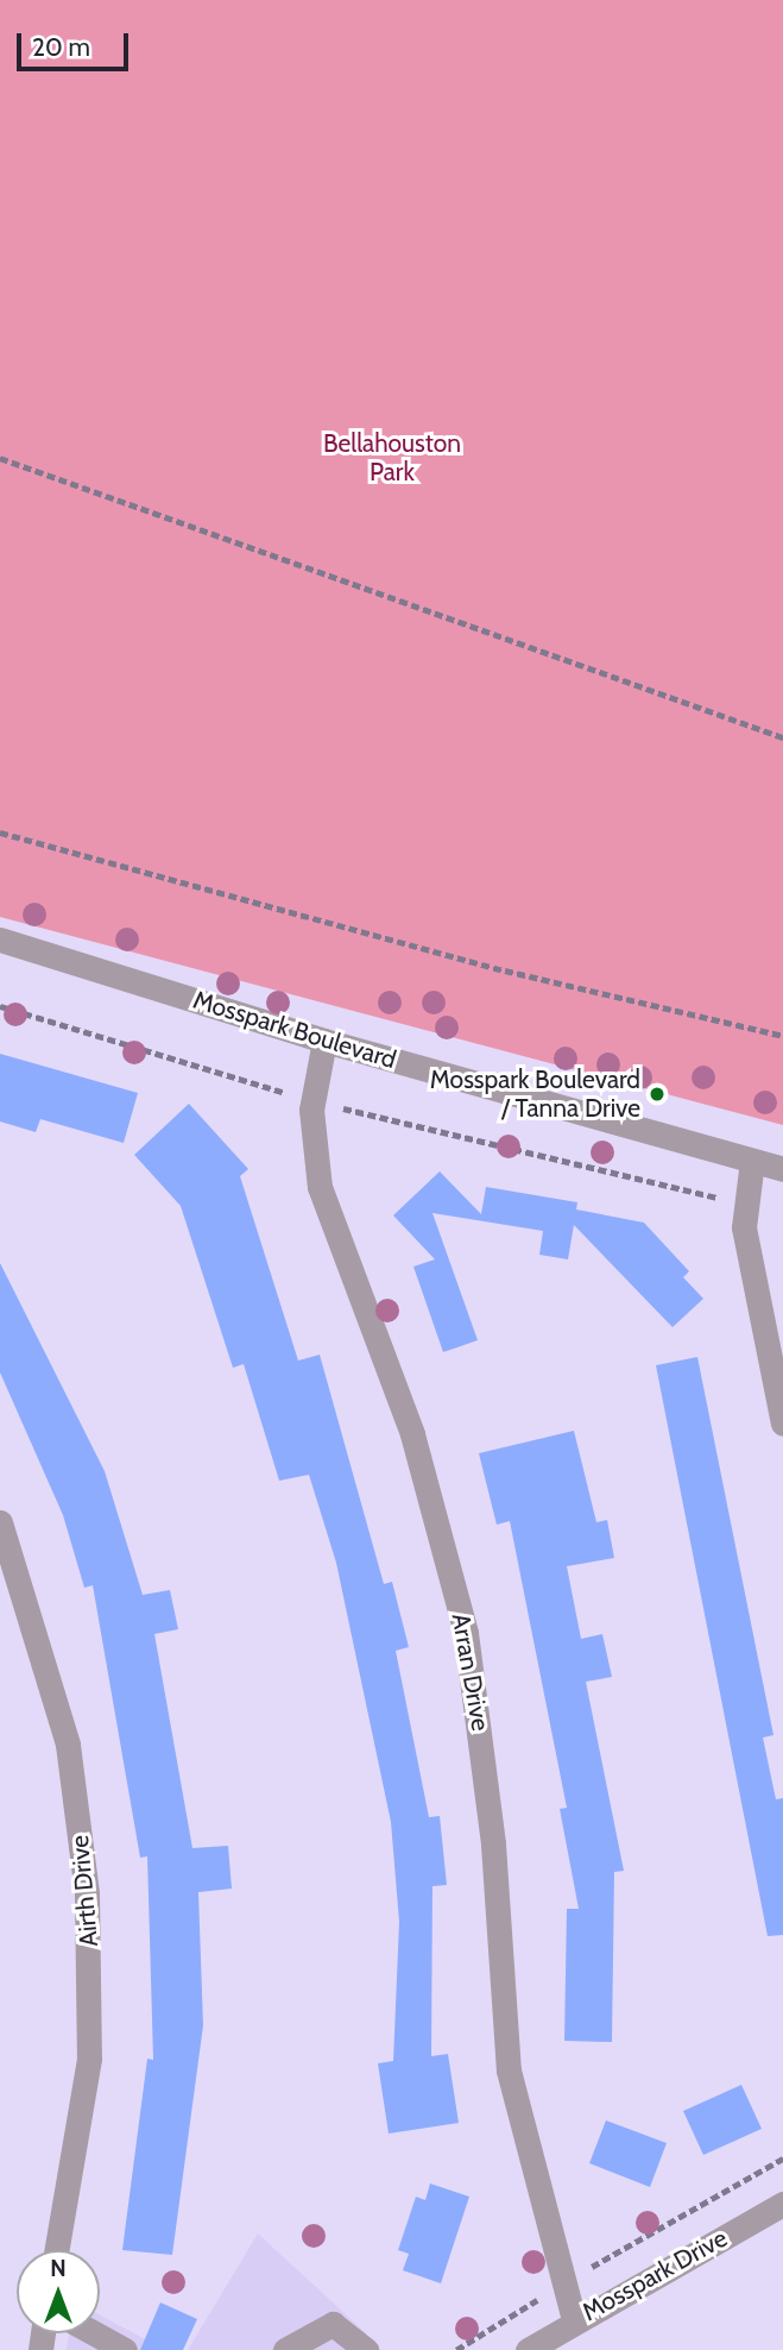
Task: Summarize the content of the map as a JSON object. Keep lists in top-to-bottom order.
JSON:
{
  "streets": {
    "street": [
      "Mosspark Boulevard",
      "Arran Drive",
      "Airth Drive",
      "Mosspark Drive"
    ]
  },
  "crossings": [
    ["Mosspark Boulevard", "Arran Drive"],
    ["Arran Drive", "Mosspark Drive"]
  ],
  "parks": ["Bellahouston Park"],
  "places": ["Mosspark Boulevard / Tanna Drive"],
  "scale_bar": "20 m",
  "north": "top"
}
